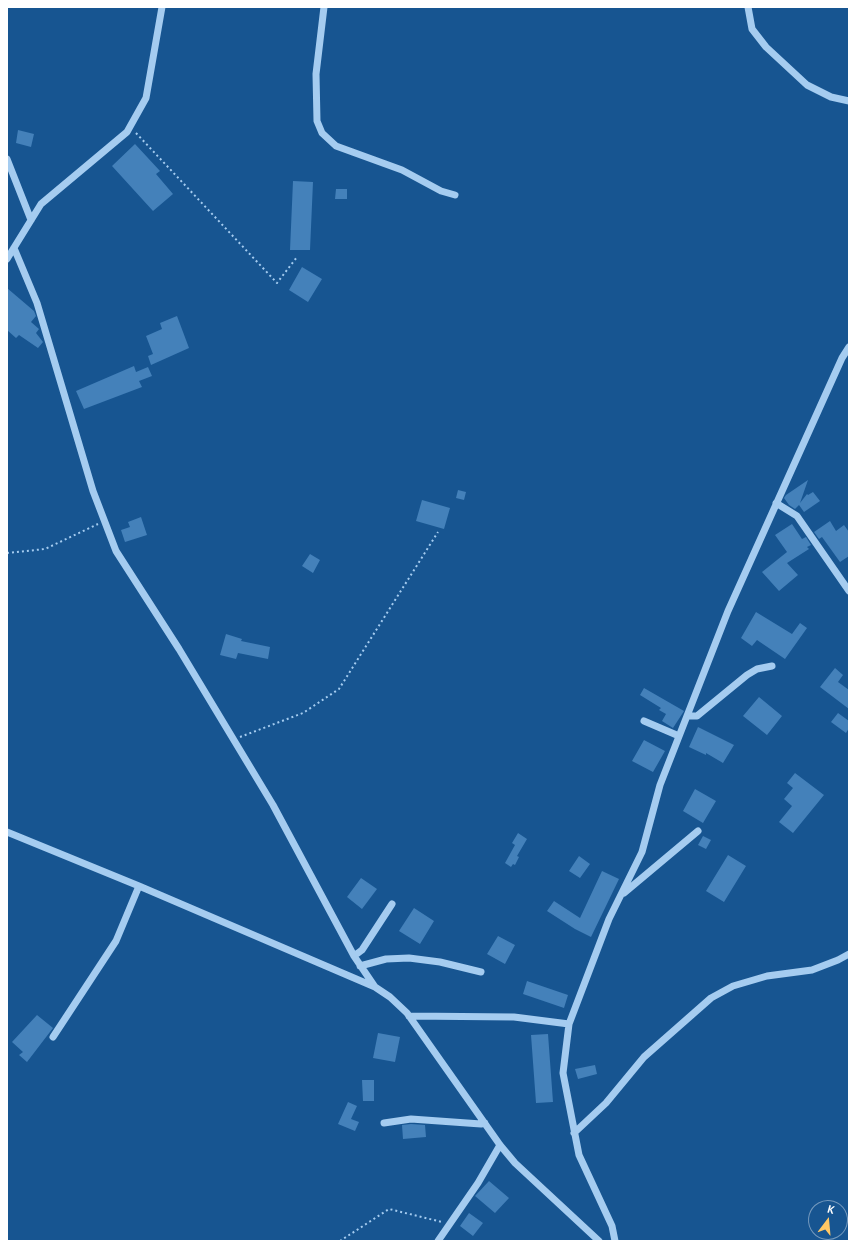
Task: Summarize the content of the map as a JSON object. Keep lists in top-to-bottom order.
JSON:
{
  "north": "top"
}
